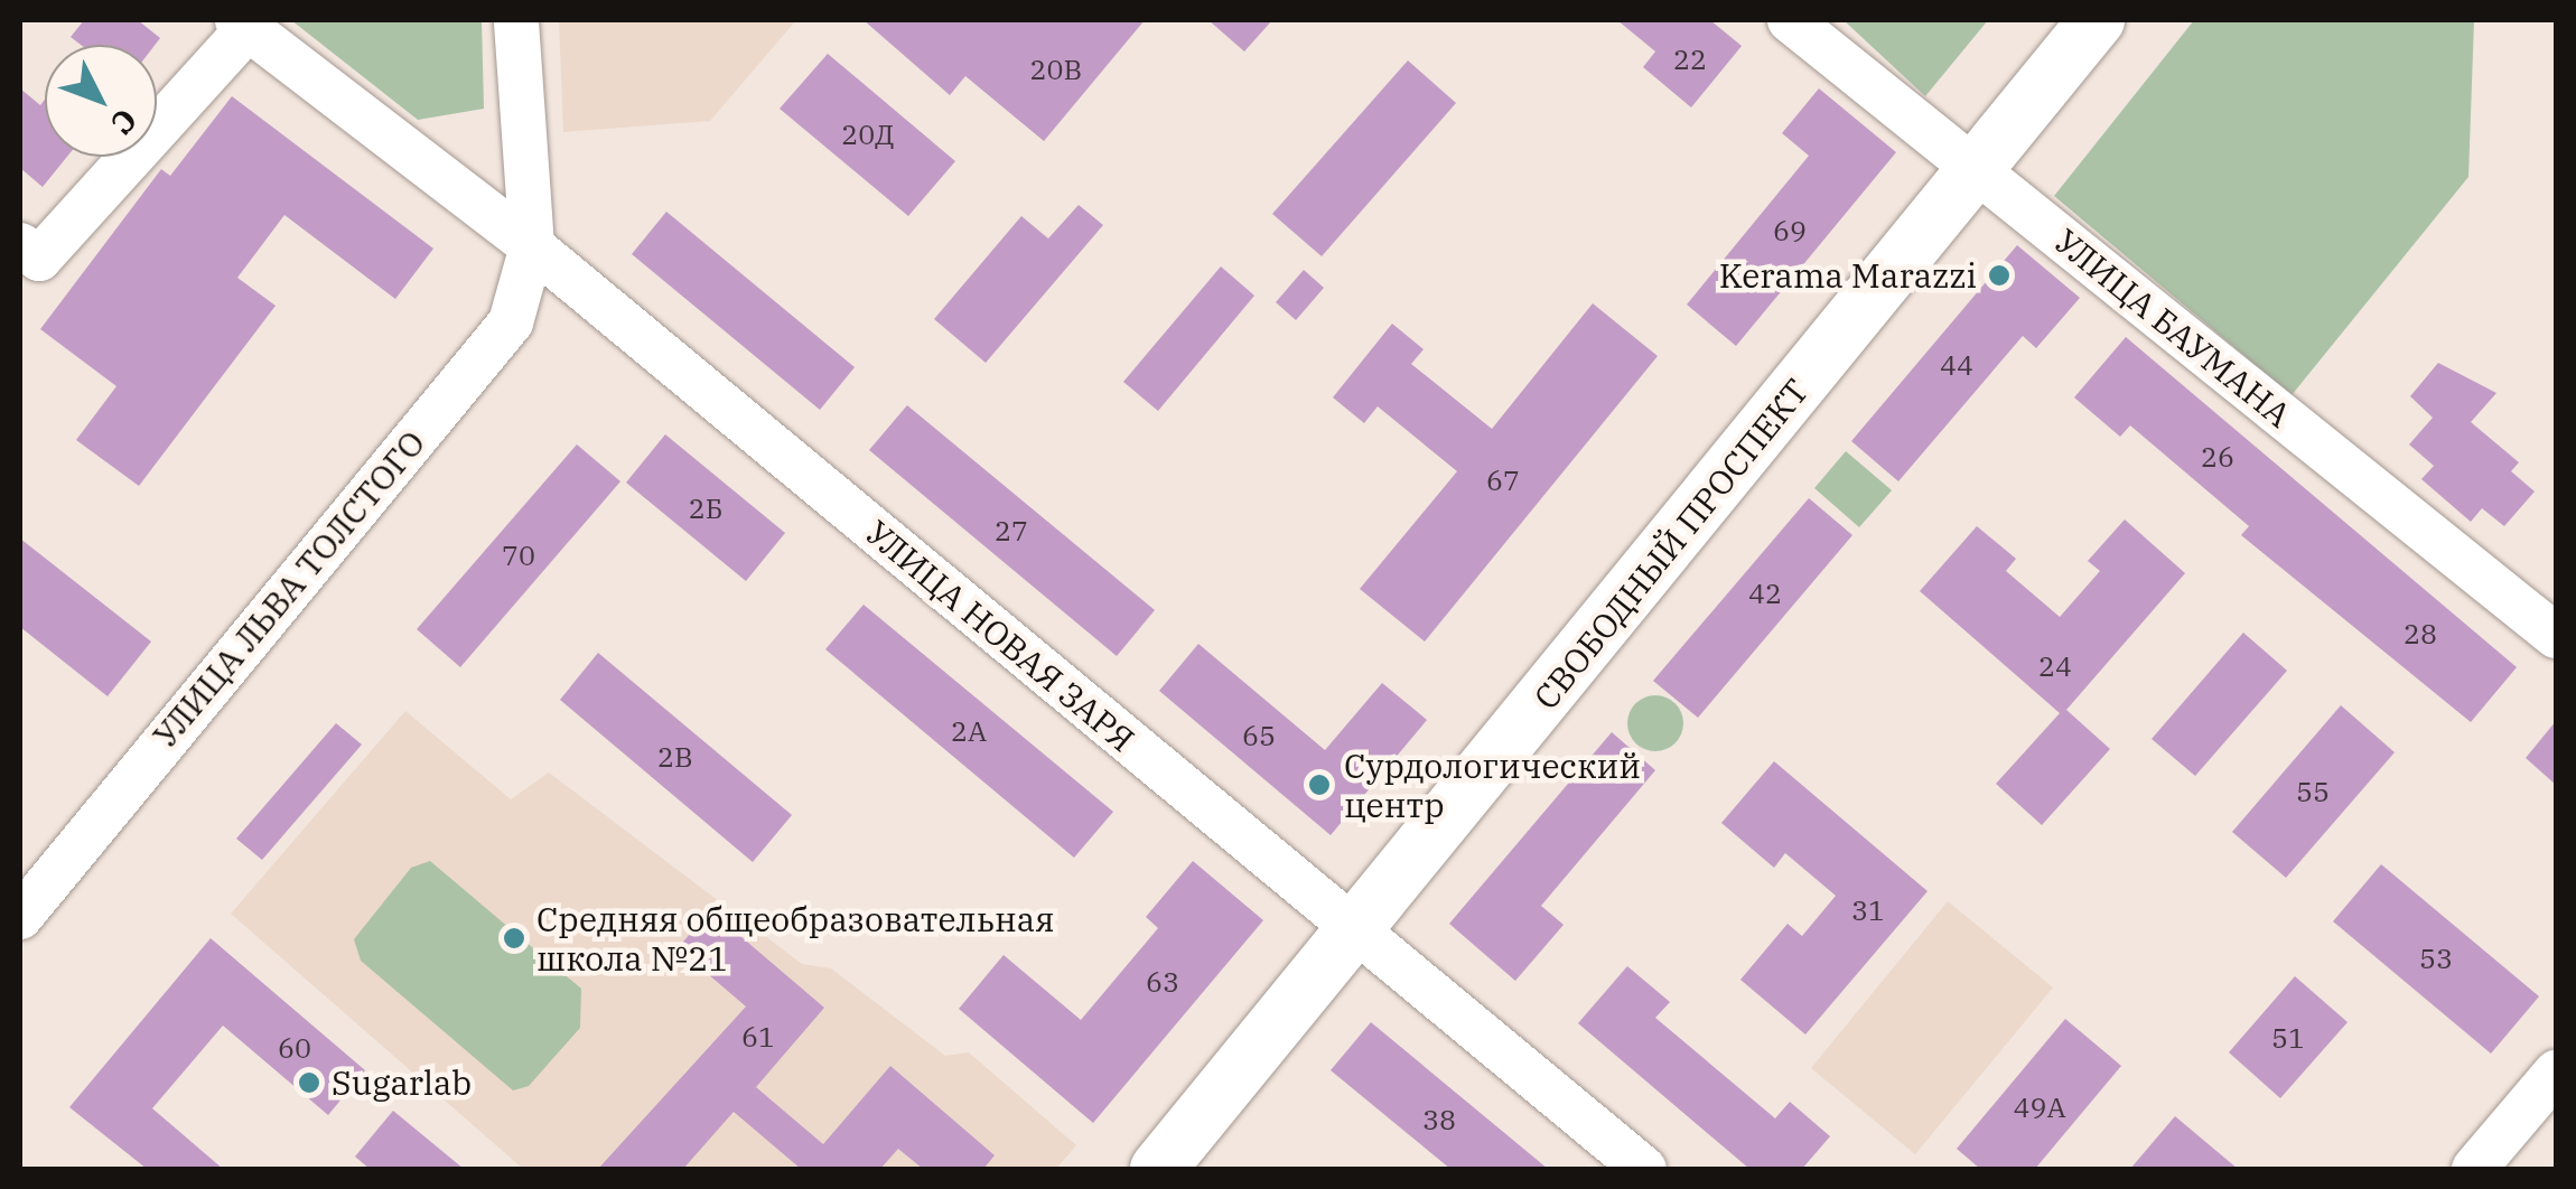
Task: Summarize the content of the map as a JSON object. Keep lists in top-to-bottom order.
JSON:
{
  "streets": {
    "main road": ["СВОБОДНЫЙ ПРОСПЕКТ"],
    "street": ["УЛИЦА БАУМАНА", "УЛИЦА ЛЬВА ТОЛСТОГО", "УЛИЦА НОВАЯ ЗАРЯ"]
  },
  "crossings": [
    ["УЛИЦА БАУМАНА", "СВОБОДНЫЙ ПРОСПЕКТ"],
    ["СВОБОДНЫЙ ПРОСПЕКТ", "УЛИЦА НОВАЯ ЗАРЯ"],
    ["УЛИЦА ЛЬВА ТОЛСТОГО", "УЛИЦА НОВАЯ ЗАРЯ"]
  ],
  "places": [
    "Kerama Marazzi",
    "Сурдологический центр",
    "Средняя общеобразовательная школа №21",
    "Sugarlab"
  ],
  "house_numbers": [
    "22",
    "20В",
    "20Д",
    "69",
    "44",
    "26",
    "67",
    "2Б",
    "27",
    "70",
    "42",
    "28",
    "24",
    "2А",
    "65",
    "2В",
    "55",
    "31",
    "53",
    "63",
    "61",
    "51",
    "60",
    "49А",
    "38"
  ],
  "north": "bottom right"
}
